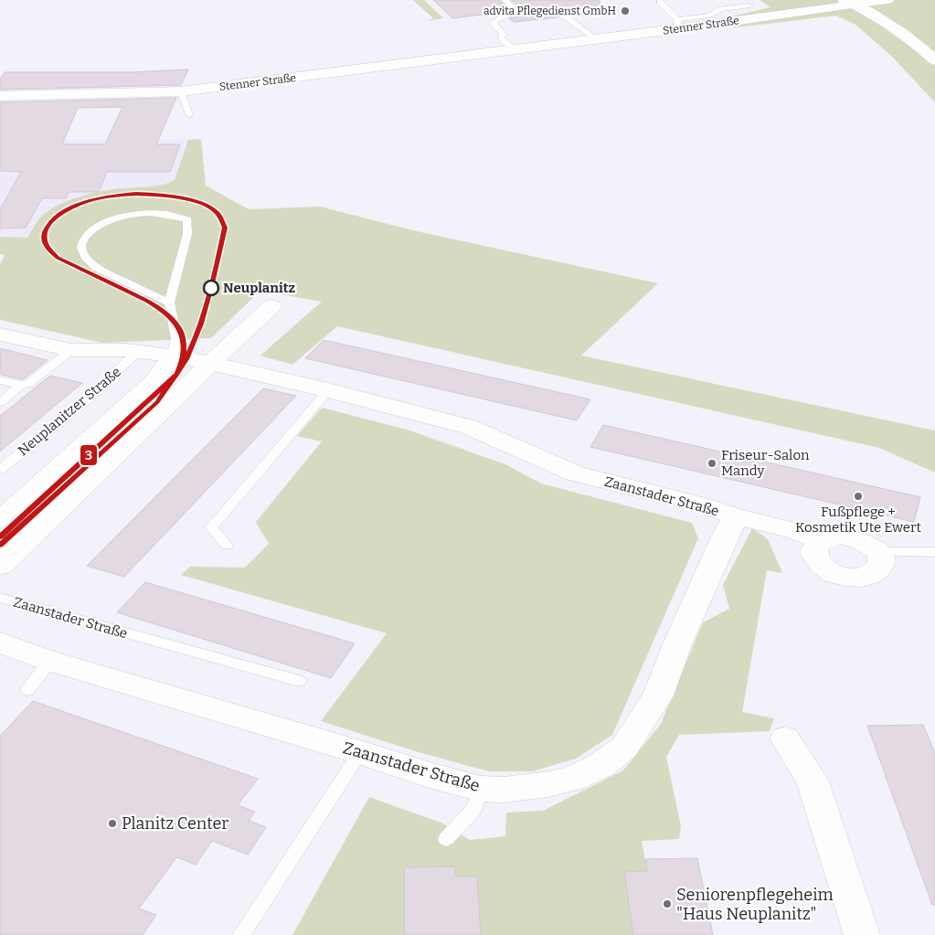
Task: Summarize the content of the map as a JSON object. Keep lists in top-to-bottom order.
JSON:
{
  "streets": {
    "street": ["Stenner Straße", "Zaanstader Straße"],
    "lane": ["Neuplanitzer Straße"]
  },
  "crossings": [
    ["Neuplanitzer Straße", "Zaanstader Straße"]
  ],
  "places": [
    "advita Pflegedienst GmbH",
    "Neuplanitz",
    "Friseur-Salon Mandy",
    "Fußpflege + Kosmetik Ute Ewert",
    "Planitz Center",
    "Seniorenpflegeheim \"Haus Neuplanitz\""
  ],
  "lines": ["transit line 3"]
}
